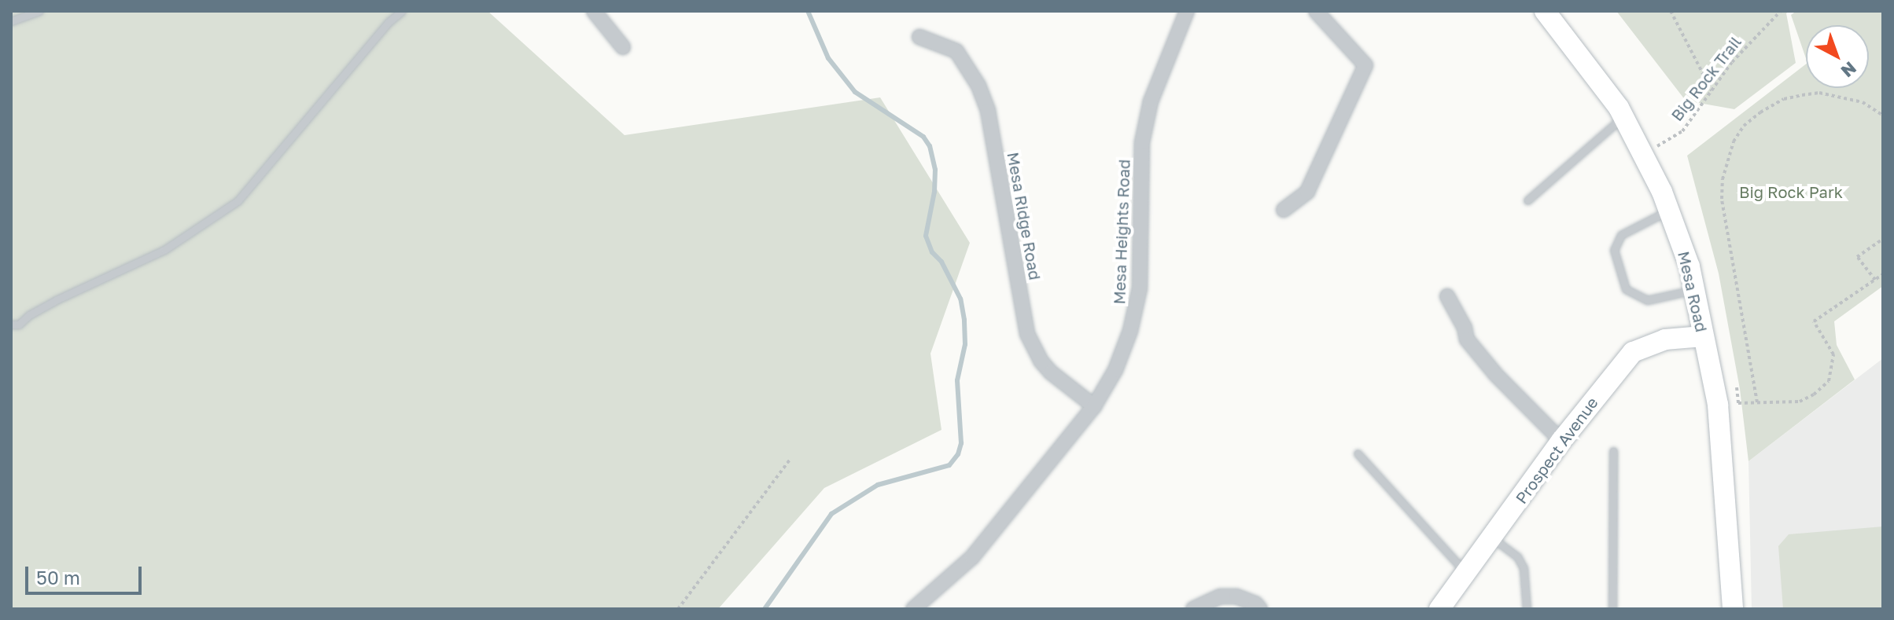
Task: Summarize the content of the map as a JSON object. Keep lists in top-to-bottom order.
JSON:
{
  "streets": {
    "street": [
      "Mesa Ridge Road",
      "Mesa Heights Road",
      "Mesa Road",
      "Prospect Avenue"
    ],
    "path": ["Big Rock Trail"]
  },
  "crossings": [
    ["Big Rock Trail", "Mesa Road"],
    ["Mesa Ridge Road", "Mesa Heights Road"],
    ["Mesa Road", "Prospect Avenue"]
  ],
  "parks": ["Big Rock Park"],
  "scale_bar": "50 m",
  "north": "bottom right"
}
